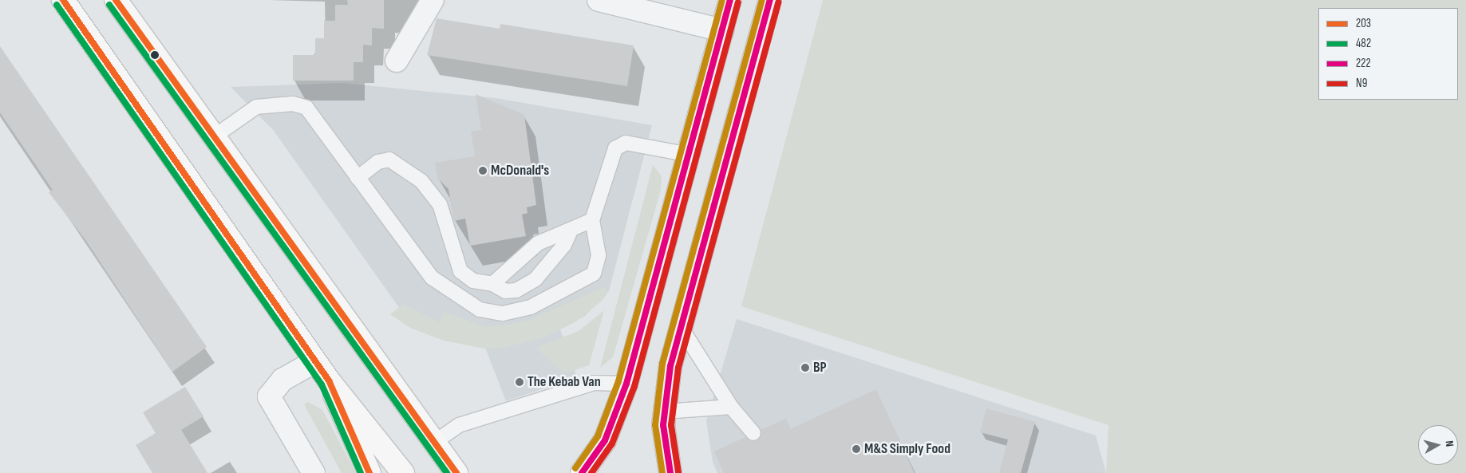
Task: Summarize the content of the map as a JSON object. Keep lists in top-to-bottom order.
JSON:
{
  "places": [
    "McDonald's",
    "BP",
    "The Kebab Van",
    "M&S Simply Food"
  ],
  "lines": [
    "transit line 203",
    "transit line 222",
    "transit line N9",
    "transit line 482"
  ],
  "legend": [
    "203",
    "482",
    "222",
    "N9"
  ],
  "north": "right"
}
